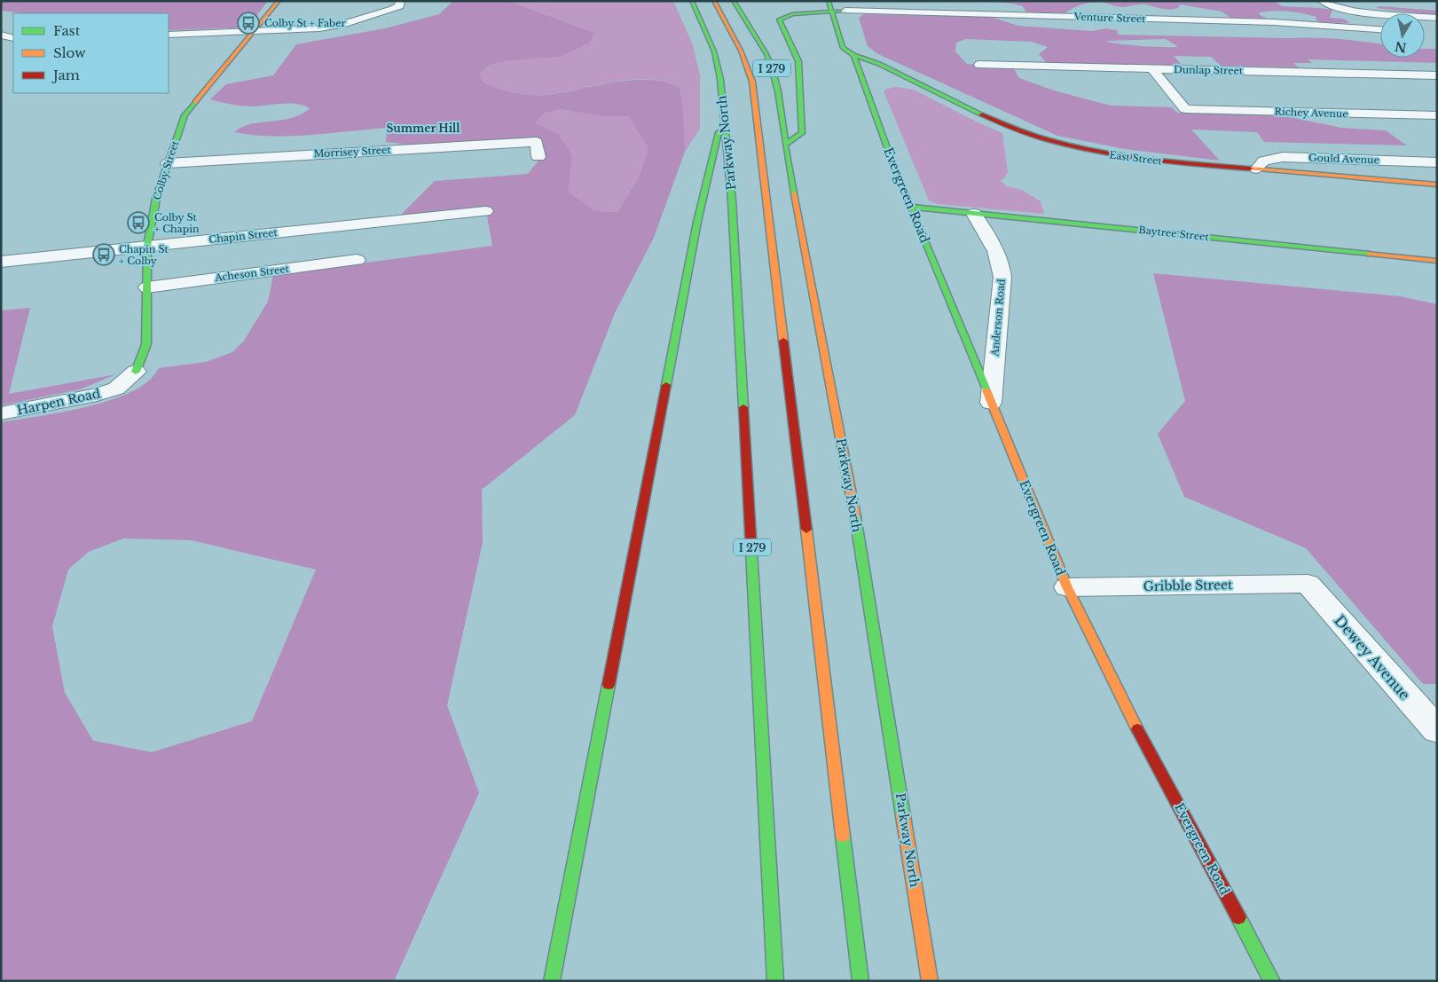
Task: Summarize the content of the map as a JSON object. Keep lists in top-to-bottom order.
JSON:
{
  "streets": {
    "main road": [
      "I 279",
      "Parkway North",
      "East Street",
      "Colby Street",
      "Evergreen Road",
      "Baytree Street"
    ],
    "street": [
      "Venture Street",
      "Dunlap Street",
      "Richey Avenue",
      "Morrisey Street",
      "Gould Avenue",
      "Chapin Street",
      "Acheson Street",
      "Anderson Road",
      "Harpen Road",
      "Gribble Street",
      "Dewey Avenue"
    ]
  },
  "crossings": [
    ["Dunlap Street", "Richey Avenue"],
    ["Morrisey Street", "Colby Street"],
    ["East Street", "Gould Avenue"],
    ["East Street", "Evergreen Road"],
    ["Colby Street", "Chapin Street"],
    ["Colby Street", "Acheson Street"],
    ["Colby Street", "Harpen Road"],
    ["Evergreen Road", "Baytree Street"],
    ["Evergreen Road", "Anderson Road"],
    ["Evergreen Road", "Gribble Street"],
    ["Baytree Street", "Anderson Road"],
    ["Gribble Street", "Dewey Avenue"]
  ],
  "districts": ["Summer Hill"],
  "places": {
    "bus stop": ["Colby St + Faber", "Colby St + Chapin", "Chapin St + Colby"]
  },
  "legend": ["Fast", "Slow", "Jam"],
  "north": "bottom"
}
